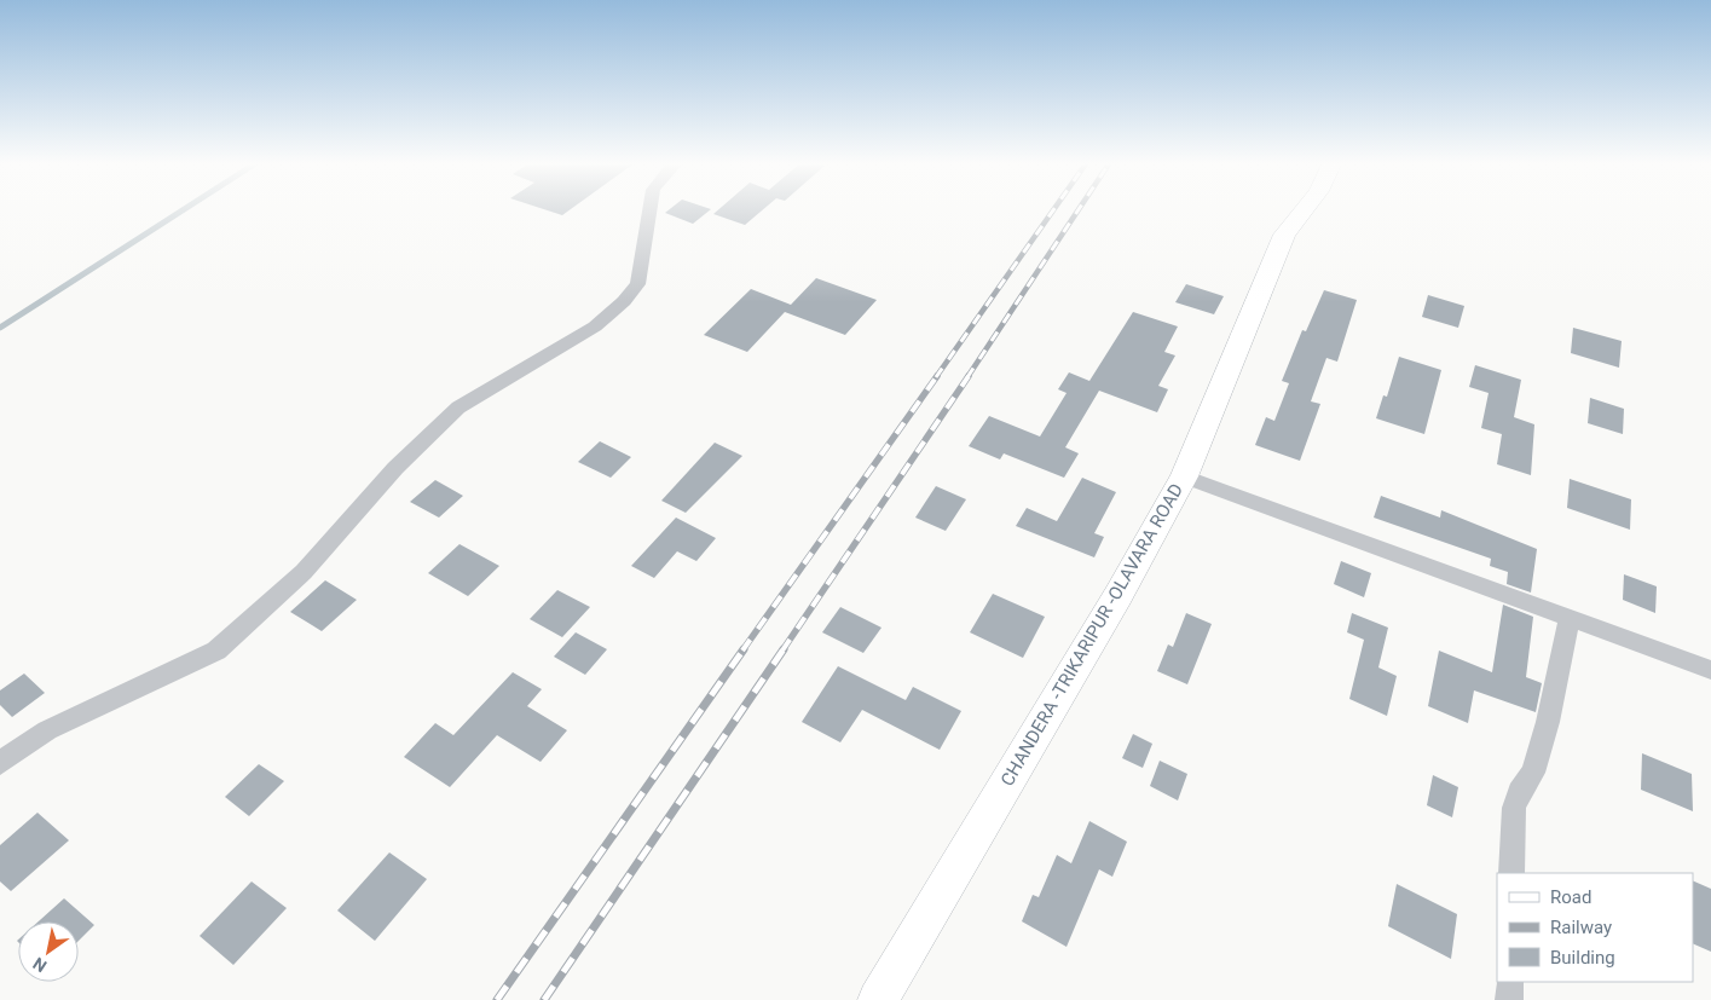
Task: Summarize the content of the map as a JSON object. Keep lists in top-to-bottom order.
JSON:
{
  "streets": {
    "main road": ["CHANDERA -TRIKARIPUR -OLAVARA ROAD"]
  },
  "legend": ["Road", "Railway", "Building"],
  "north": "bottom left"
}
